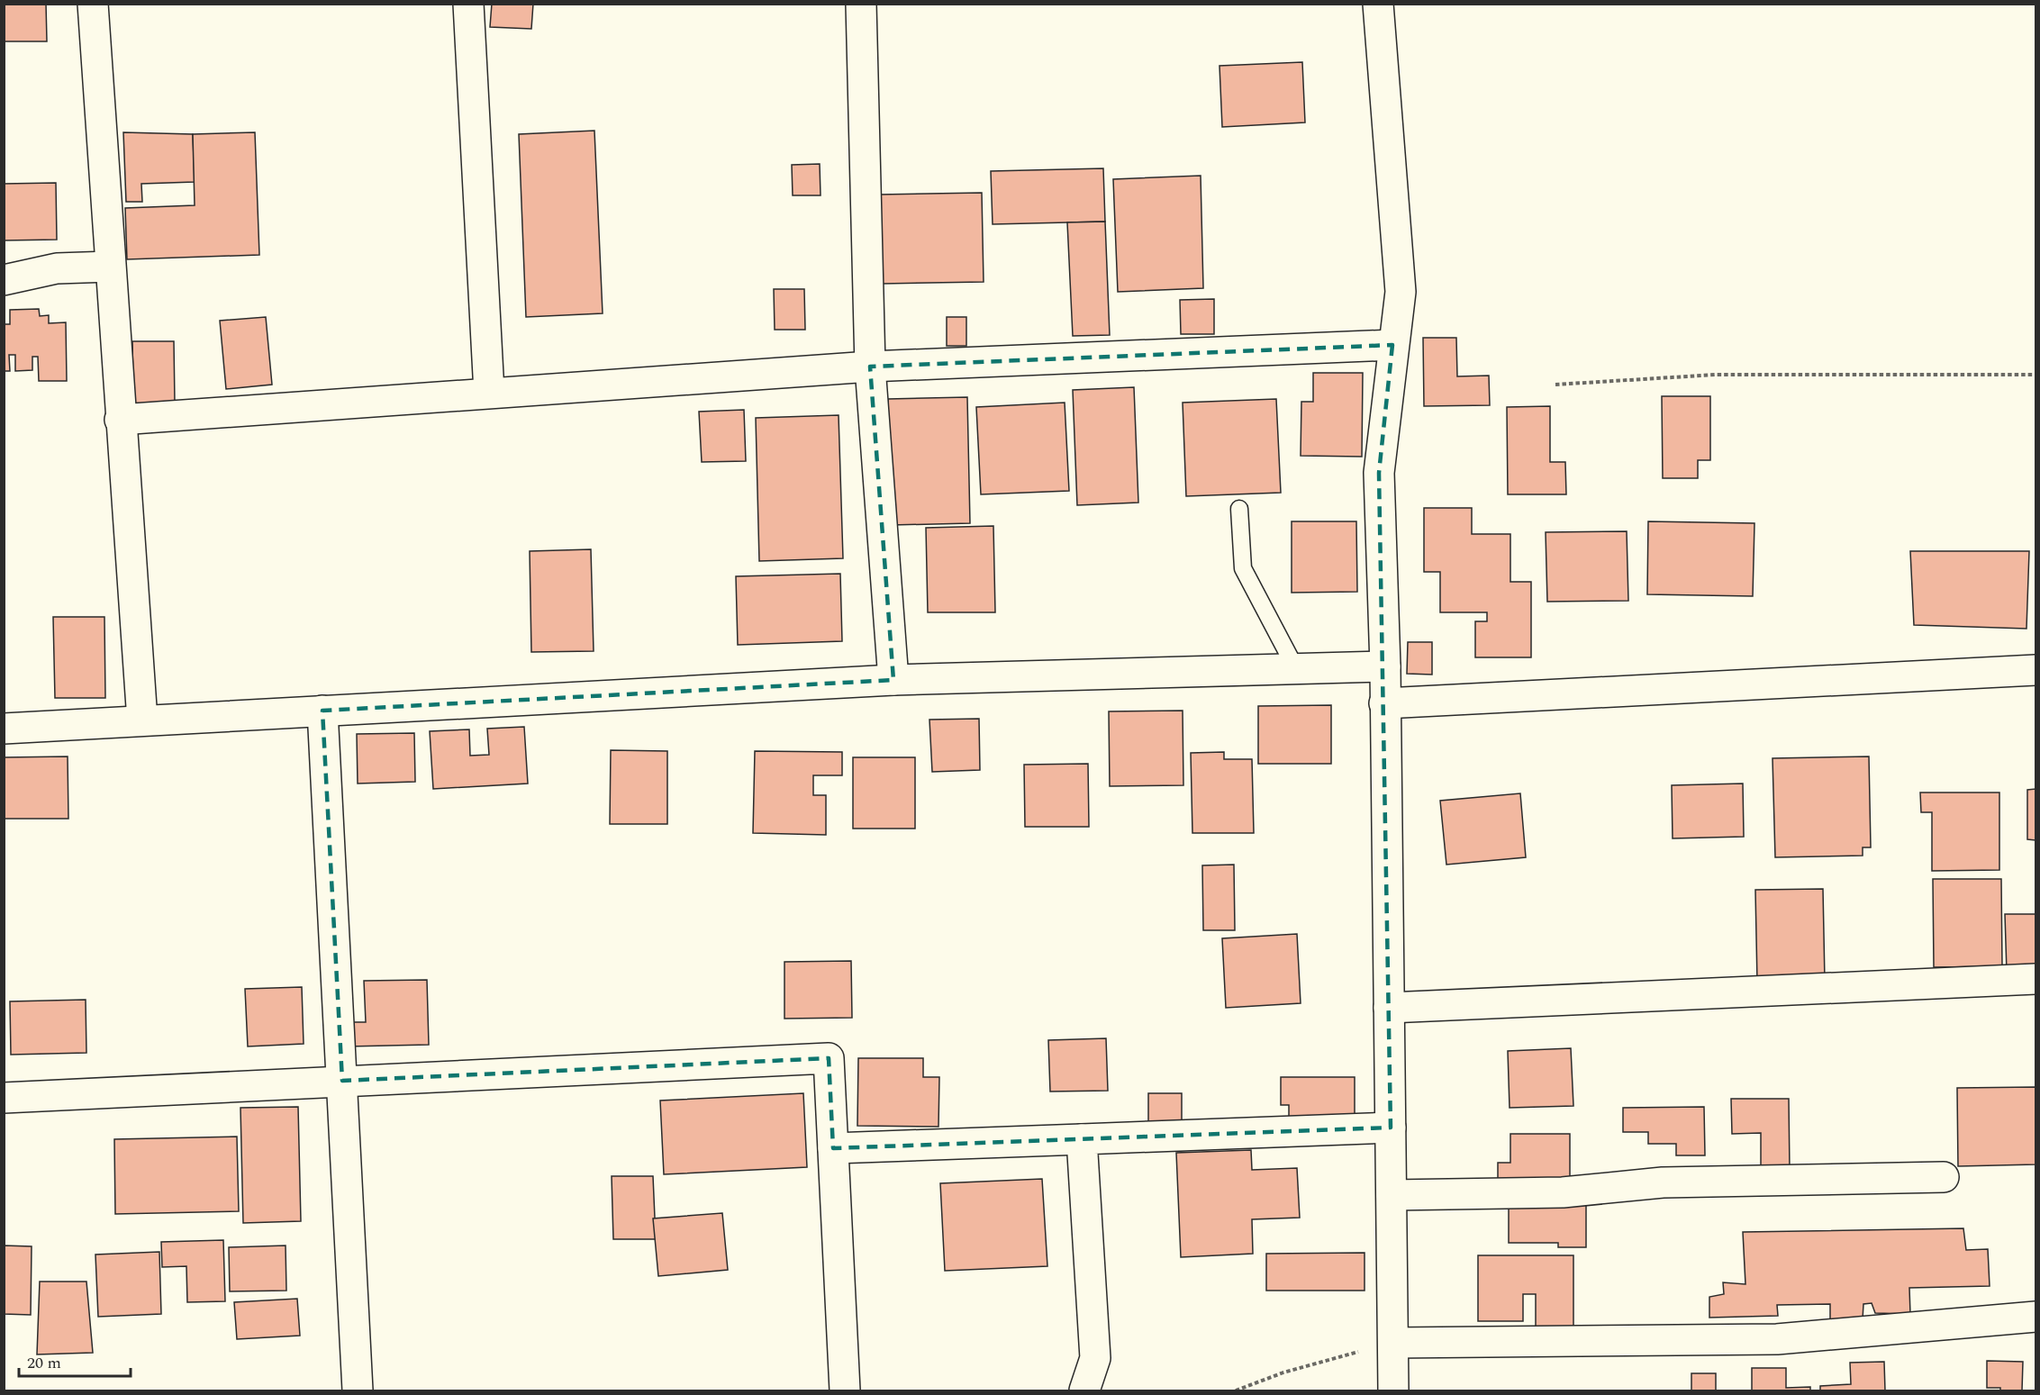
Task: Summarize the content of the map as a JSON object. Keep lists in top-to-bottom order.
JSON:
{
  "scale_bar": "20 m"
}
